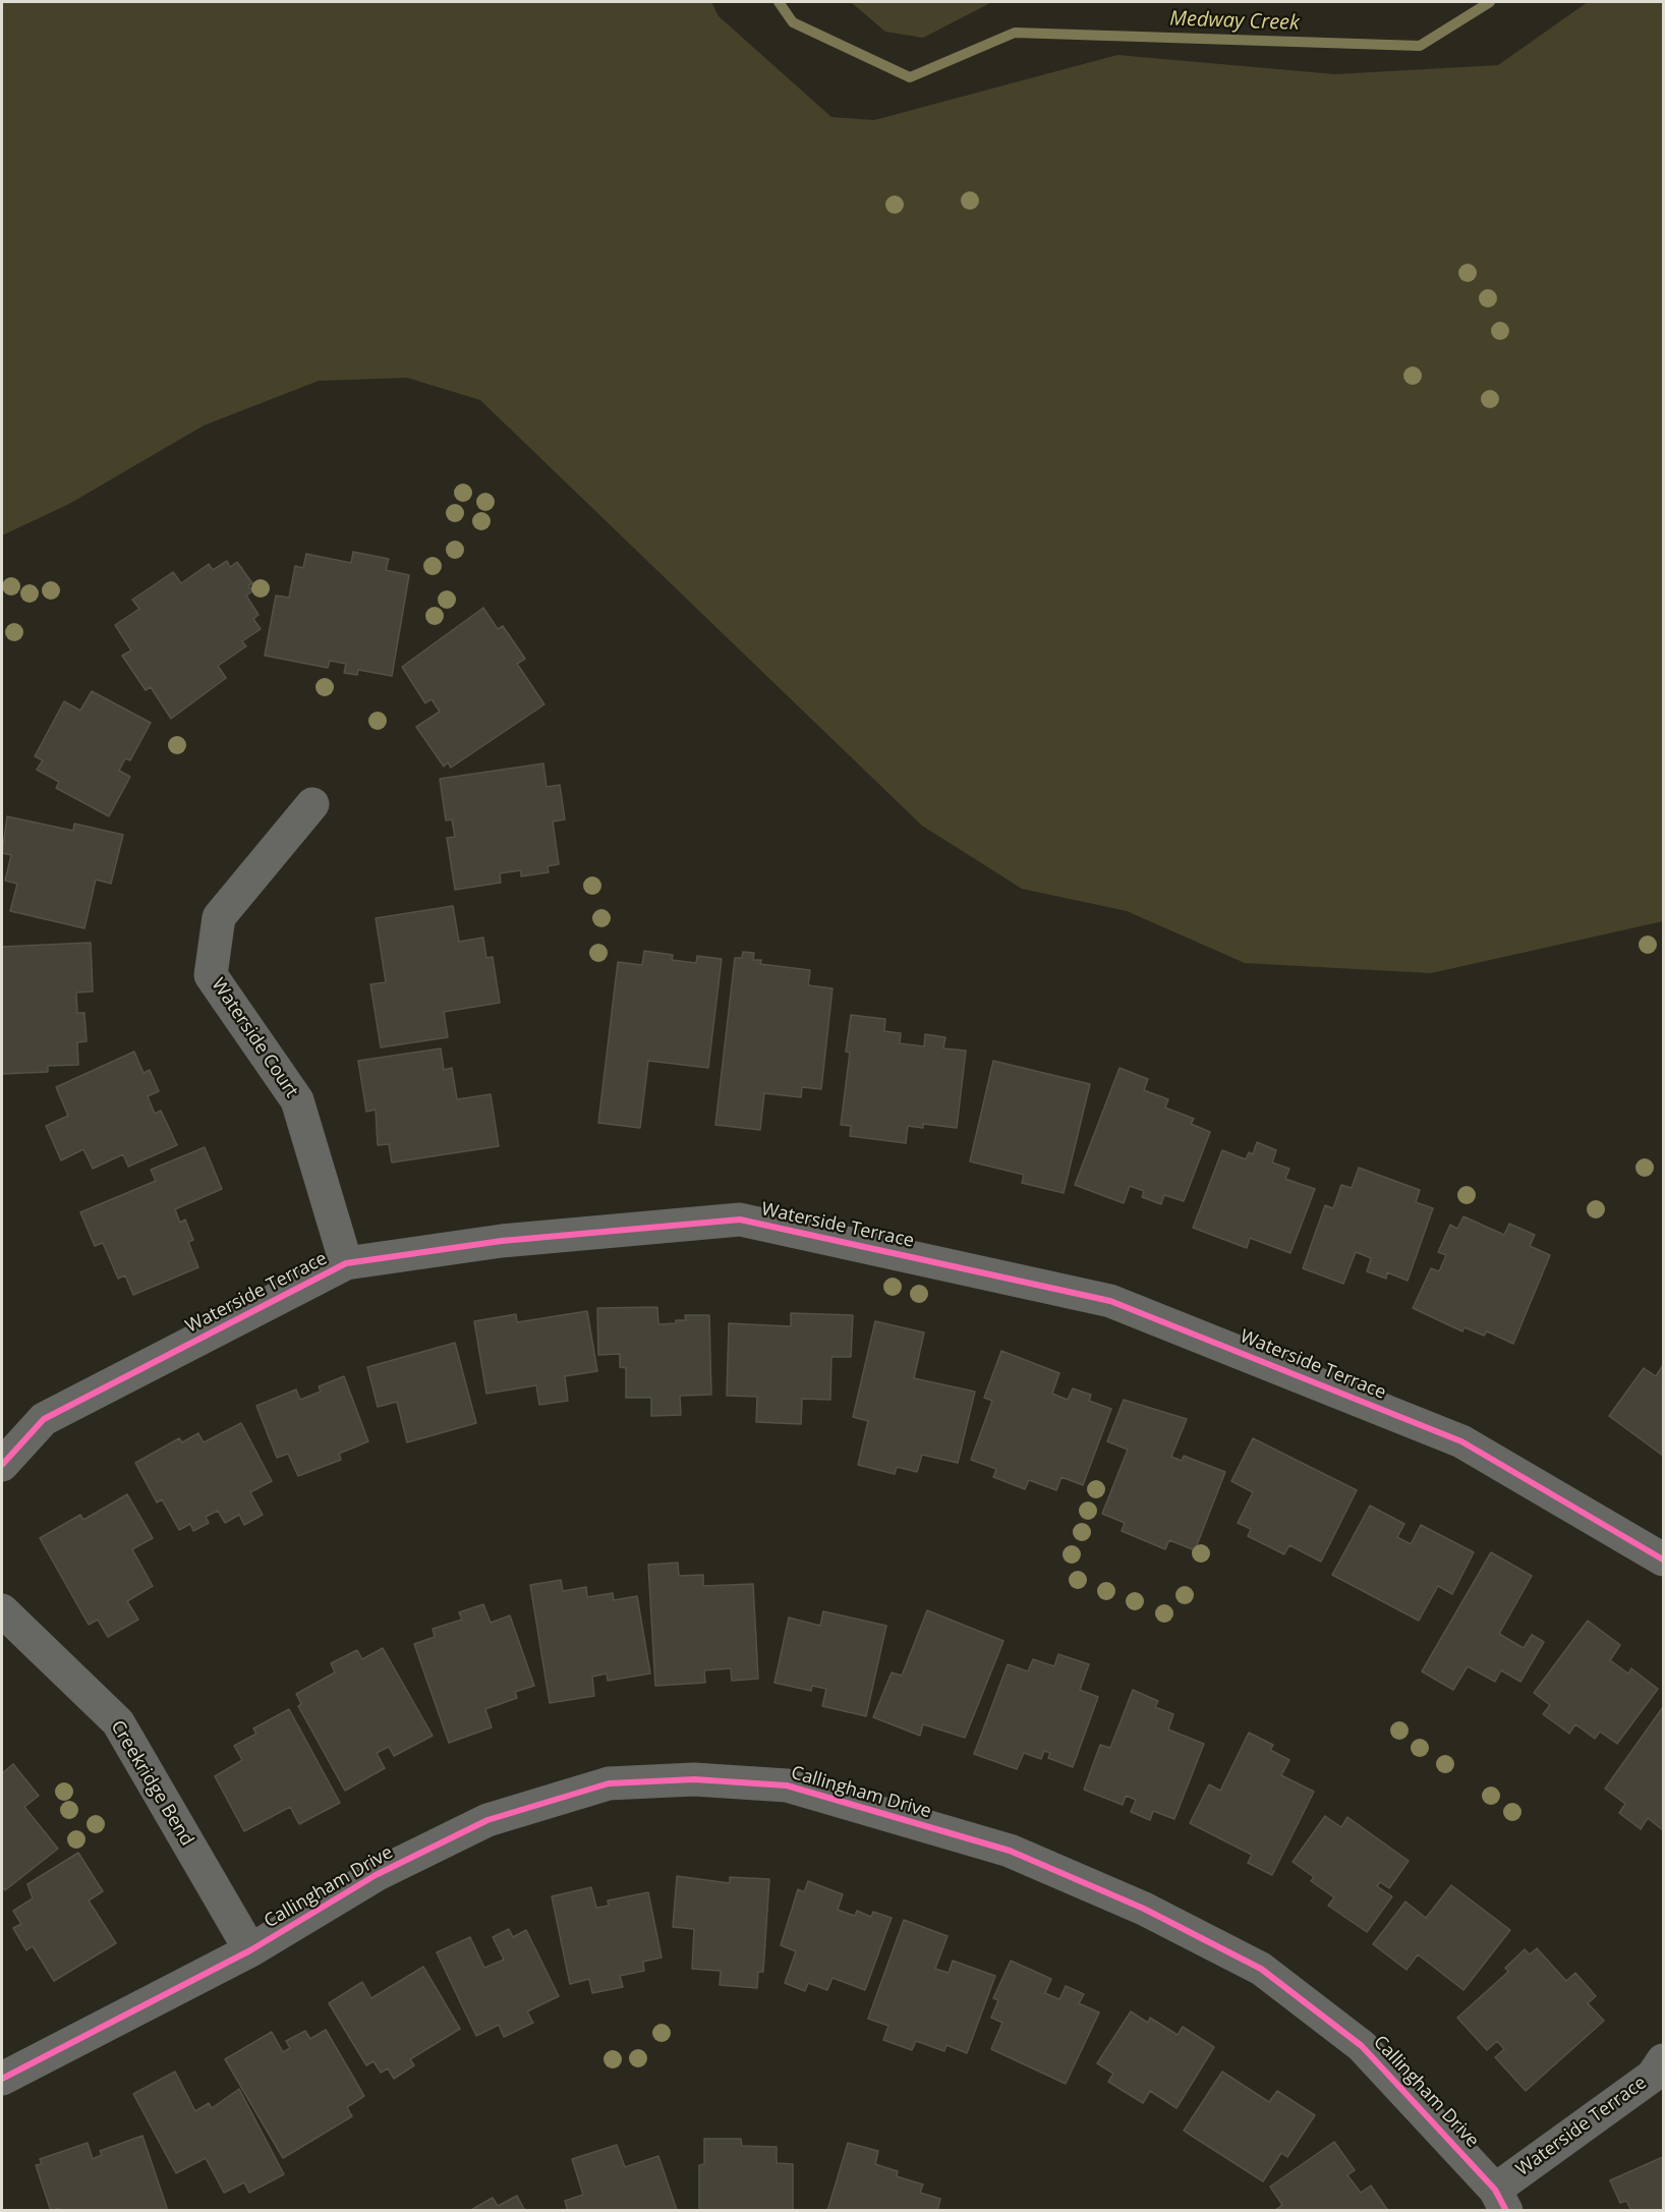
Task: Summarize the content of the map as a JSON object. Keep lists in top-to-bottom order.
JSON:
{
  "streets": {
    "street": [
      "Waterside Court",
      "Waterside Terrace",
      "Creekridge Bend",
      "Callingham Drive"
    ]
  },
  "crossings": [
    ["Waterside Court", "Waterside Terrace"],
    ["Waterside Terrace", "Callingham Drive"],
    ["Creekridge Bend", "Callingham Drive"]
  ],
  "water": ["Medway Creek"]
}
